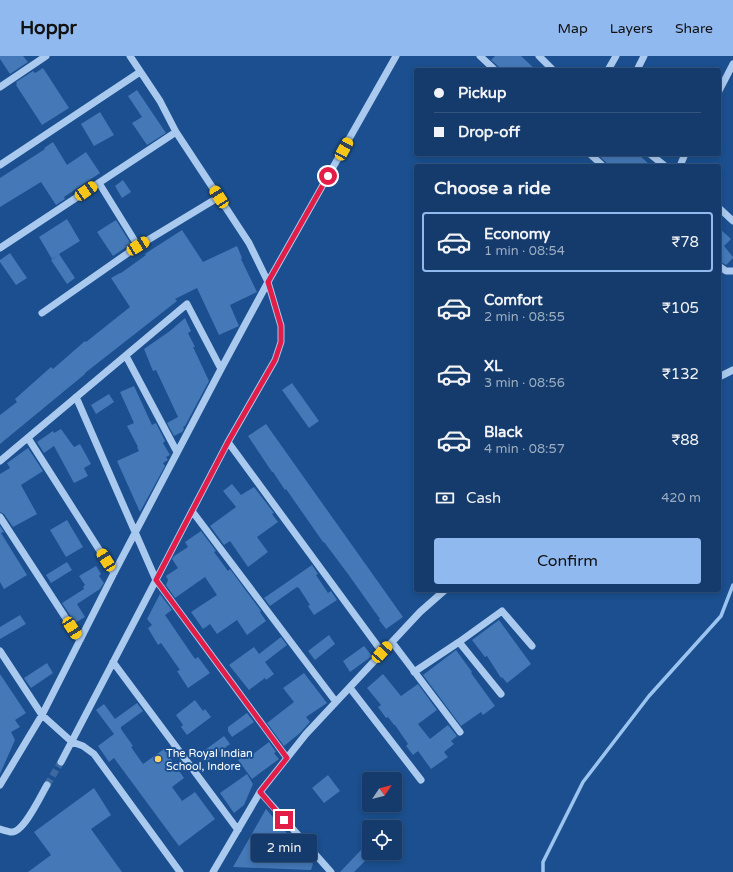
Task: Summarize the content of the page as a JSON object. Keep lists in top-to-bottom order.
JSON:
{
  "places": ["The Royal Indian School, Indore"],
  "north": "top right",
  "page": {
    "header": "Hoppr",
    "nav": ["Map", "Layers", "Share"],
    "banner": ["Pickup", "Drop-off"],
    "heading": "Choose a ride",
    "list": [
      {
        "name": "Economy",
        "note": "1 min · 08:54",
        "value": "₹78"
      },
      {
        "name": "Comfort",
        "note": "2 min · 08:55",
        "value": "₹105"
      },
      {
        "name": "XL",
        "note": "3 min · 08:56",
        "value": "₹132"
      },
      {
        "name": "Black",
        "note": "4 min · 08:57",
        "value": "₹88"
      }
    ],
    "pay": ["Cash", "420 m"],
    "buttons": "Confirm",
    "bubble": "2 min"
  }
}
